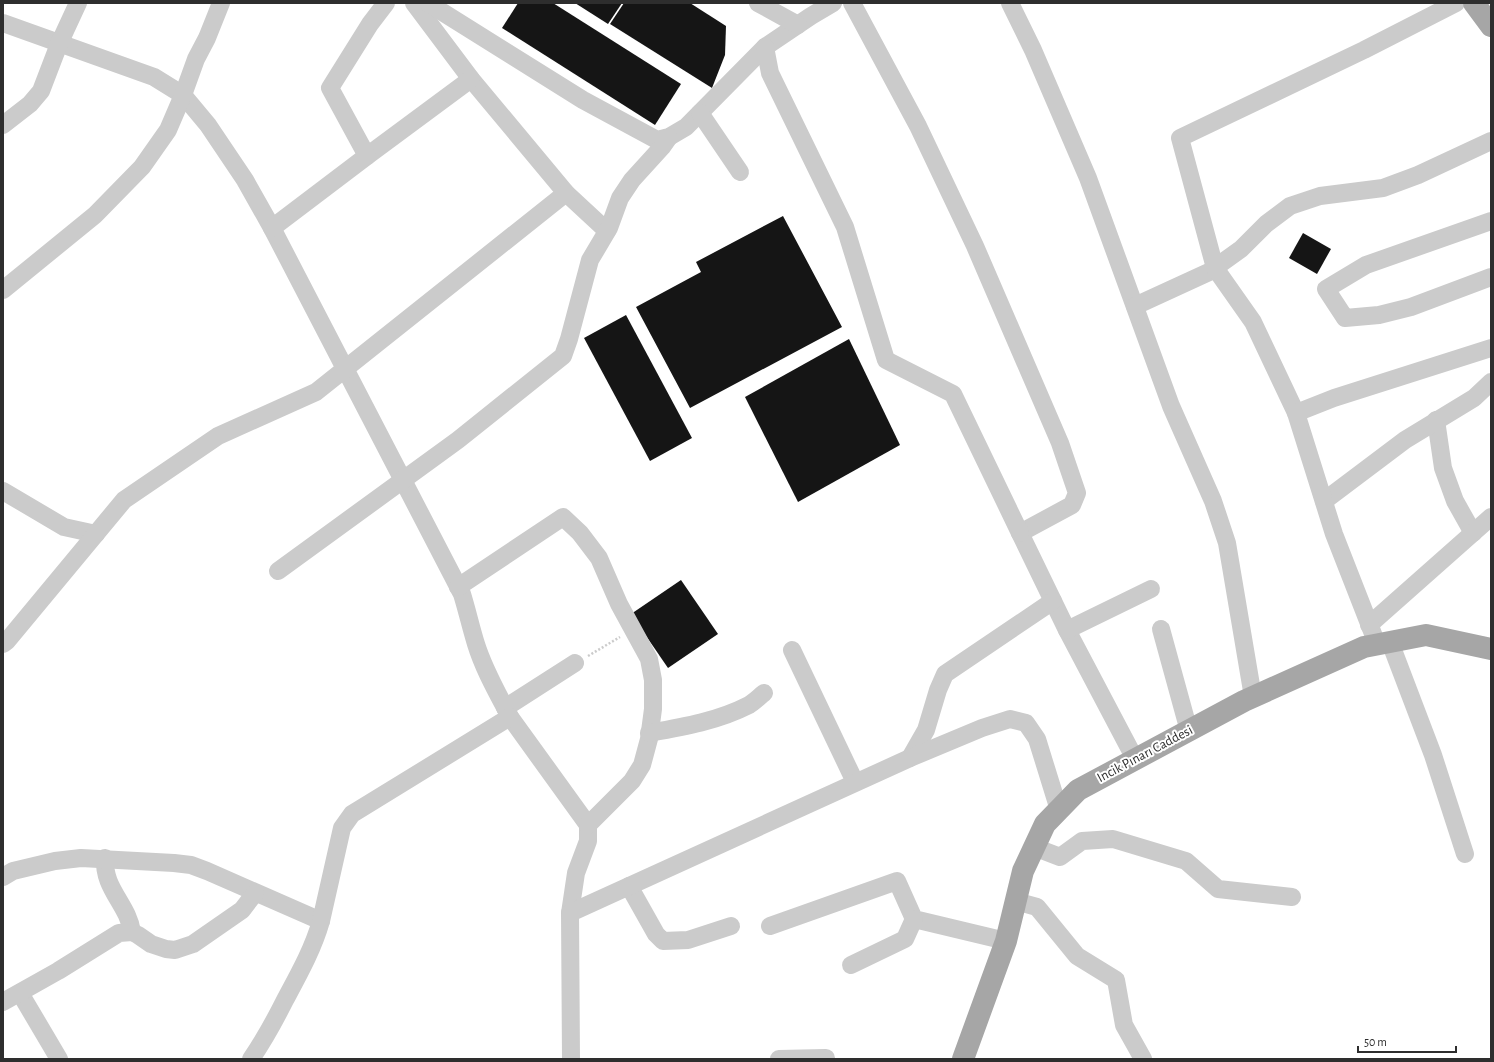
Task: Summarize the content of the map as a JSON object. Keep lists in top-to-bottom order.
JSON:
{
  "streets": {
    "main road": ["Incik Pınarı Caddesi"]
  },
  "scale_bar": "50 m"
}
